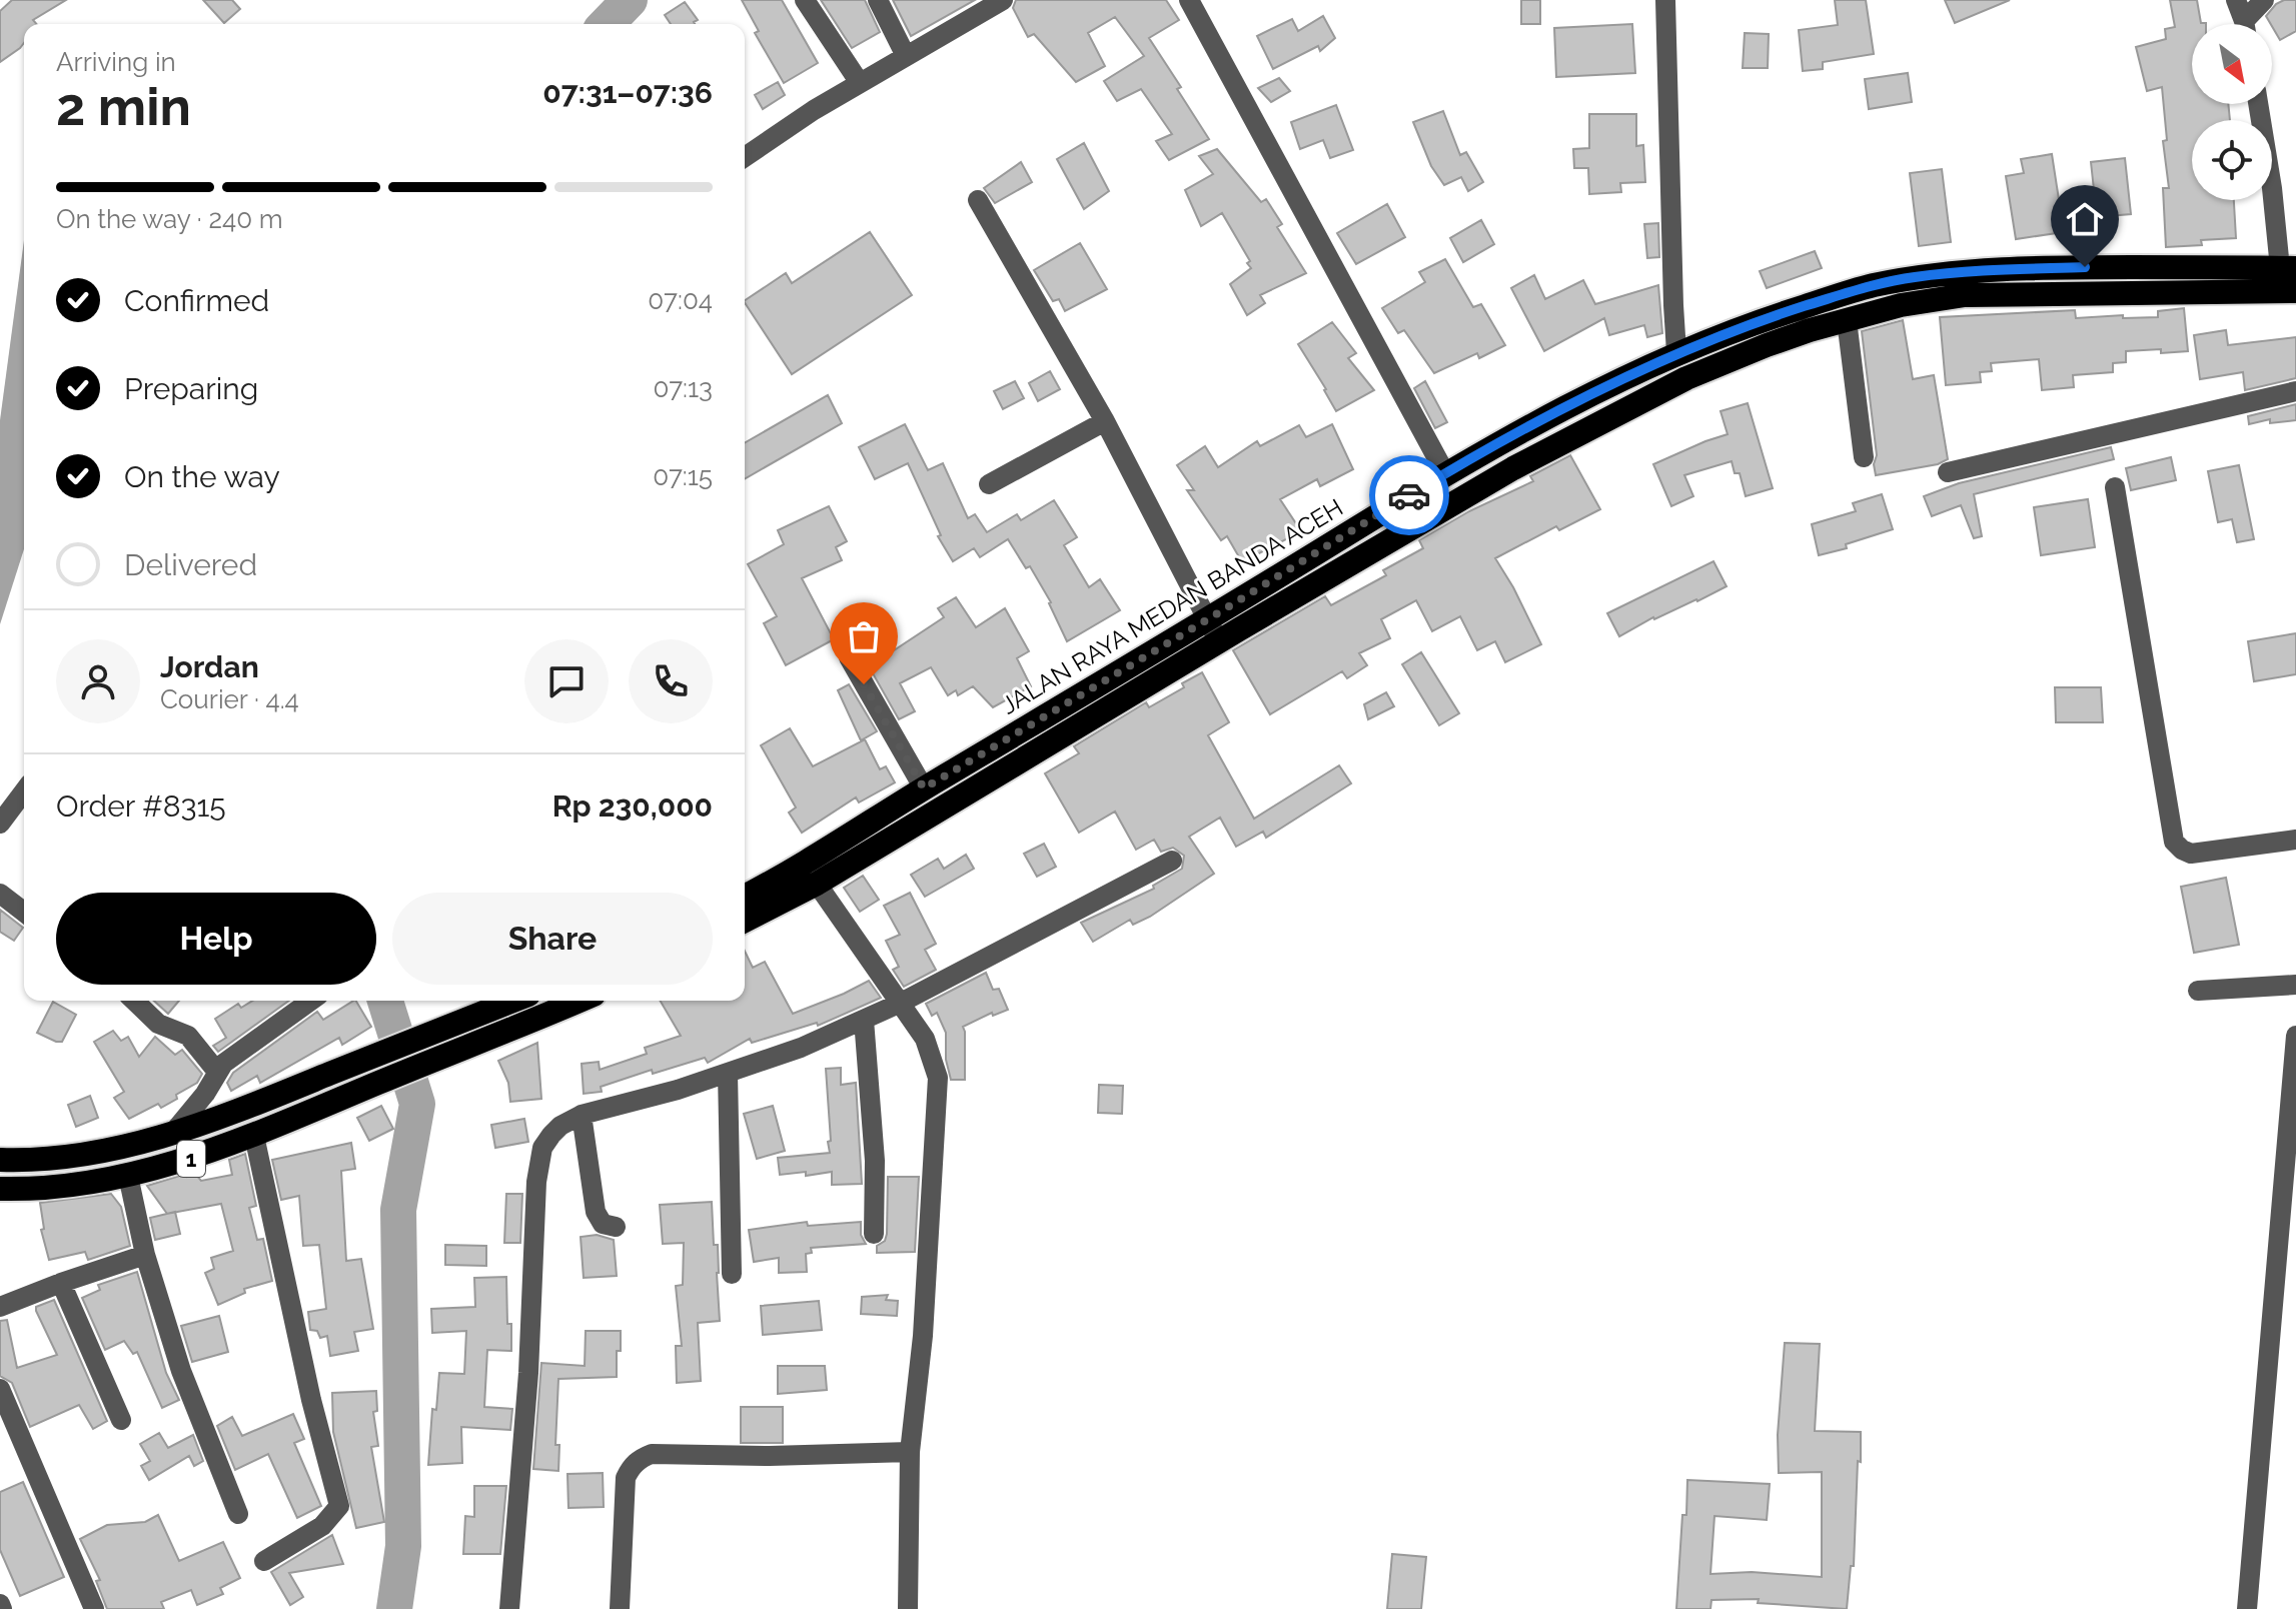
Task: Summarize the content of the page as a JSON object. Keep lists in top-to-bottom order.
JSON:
{
  "streets": {
    "highway": ["JALAN RAYA MEDAN BANDA ACEH", "1"]
  },
  "north": "bottom right",
  "page": {
    "heading": ["2 min", "Arriving in", "07:31–07:36"],
    "panel": [
      "Jordan",
      "Courier · 4.4",
      "Order #8315",
      "Rp 230,000"
    ],
    "bar": "On the way · 240 m",
    "list": [
      ["Confirmed", "07:04"],
      ["Preparing", "07:13"],
      ["On the way", "07:15"],
      "Delivered"
    ],
    "buttons": ["Help", "Share"]
  }
}
